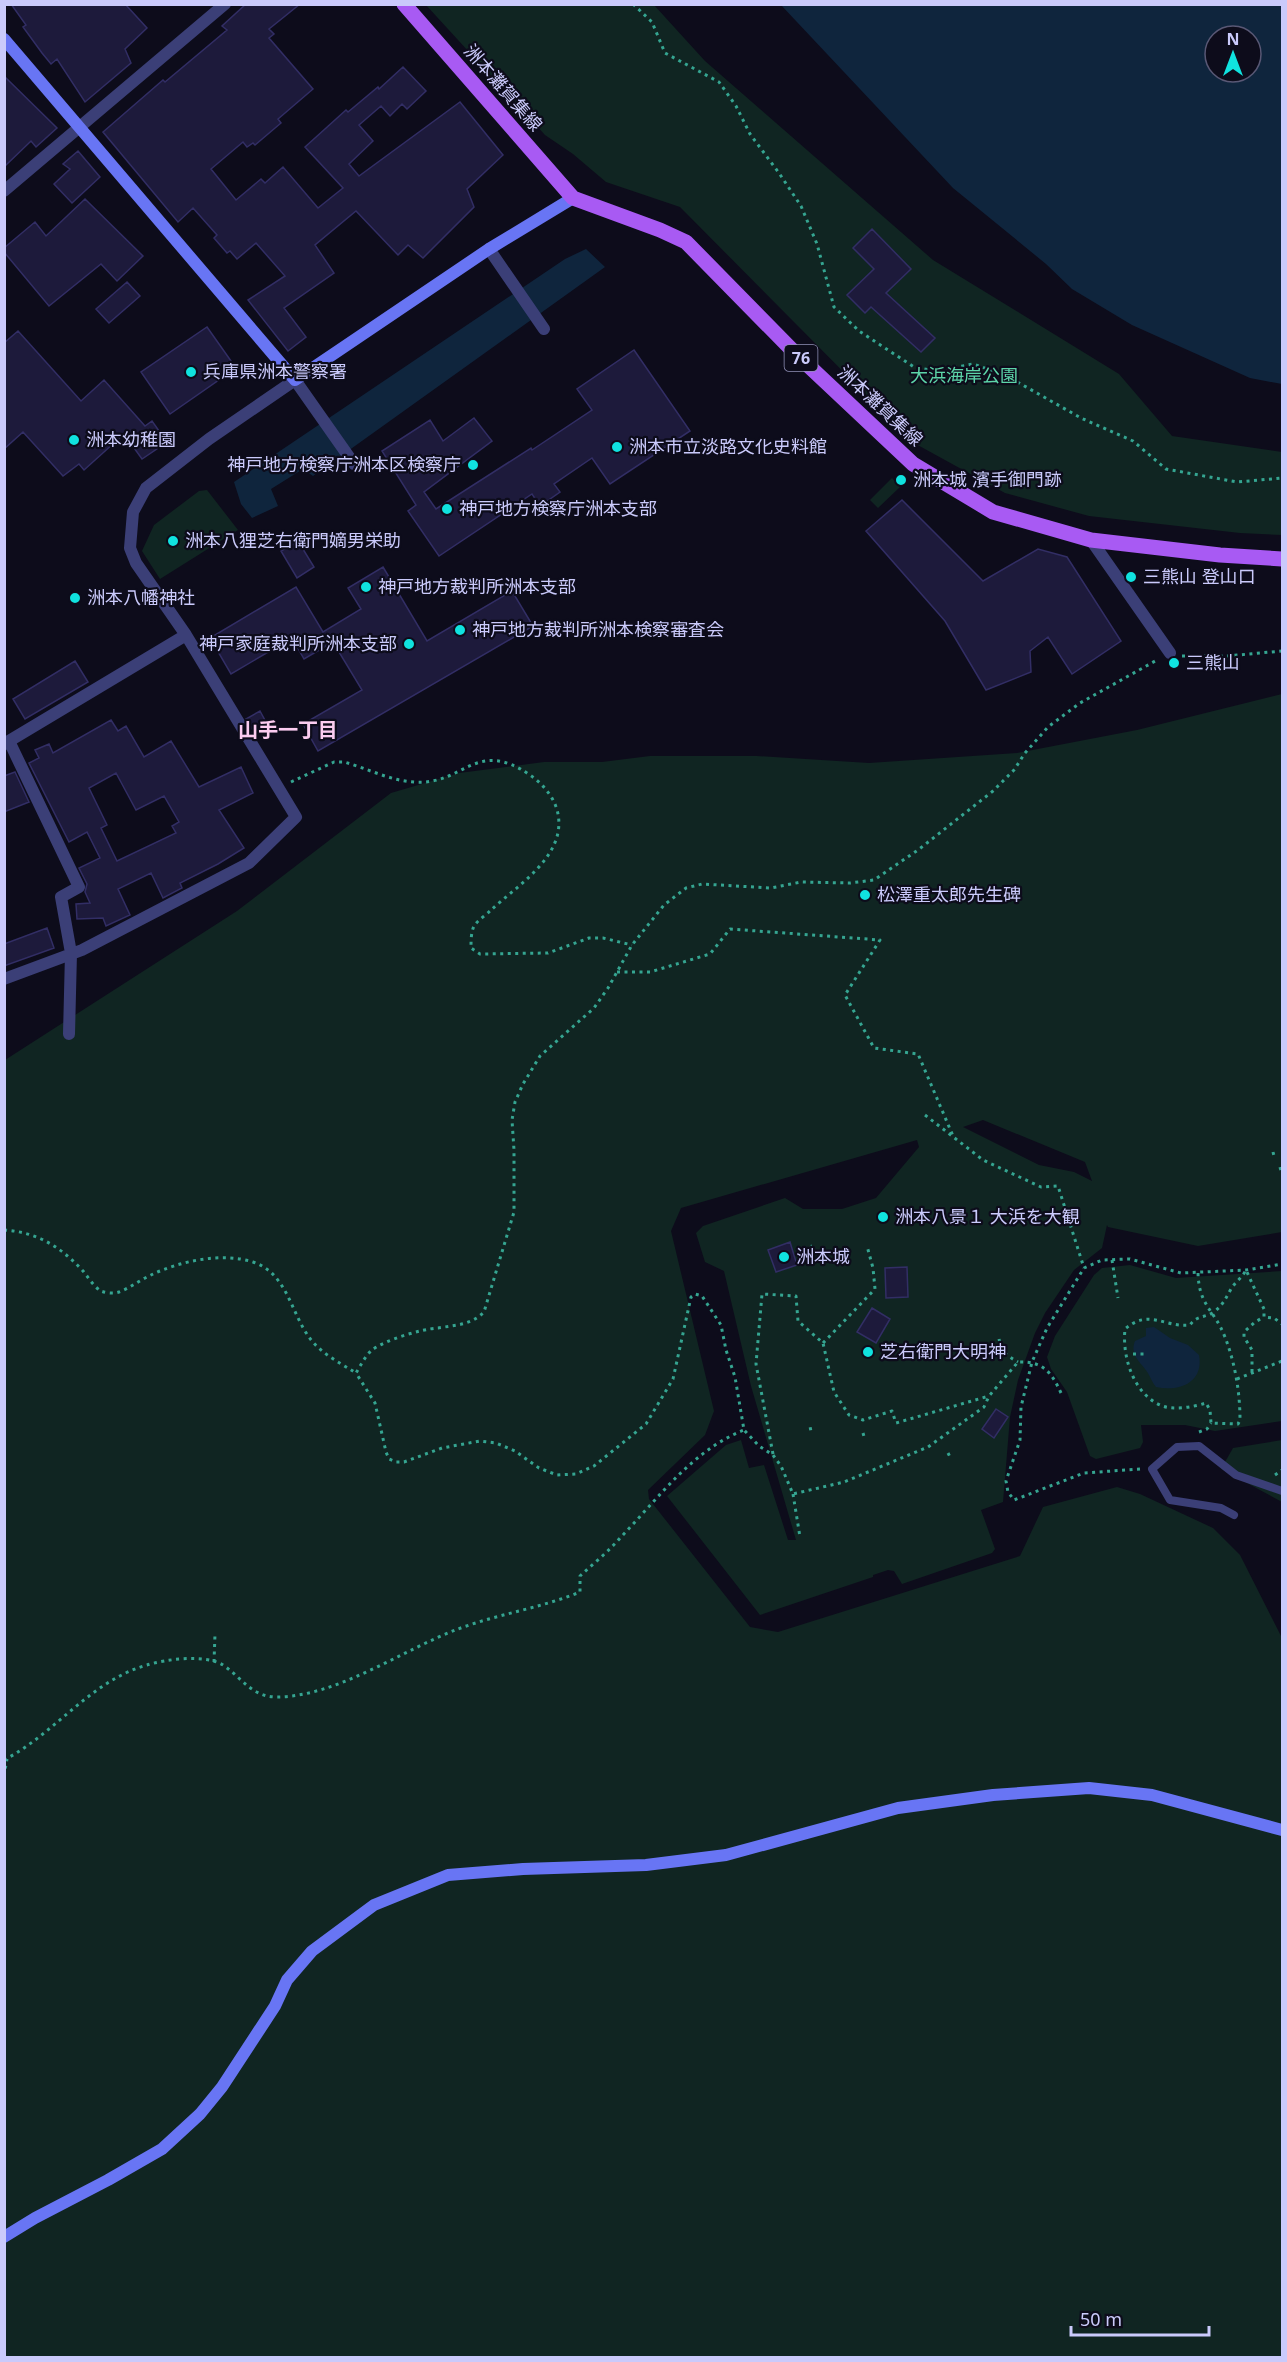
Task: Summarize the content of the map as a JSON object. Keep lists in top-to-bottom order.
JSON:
{
  "streets": {
    "main road": ["洲本灘賀集線", "76"]
  },
  "districts": ["山手一丁目"],
  "parks": ["大浜海岸公園"],
  "places": [
    "兵庫県洲本警察署",
    "洲本幼稚園",
    "洲本市立淡路文化史料館",
    "神戸地方検察庁洲本区検察庁",
    "洲本城 濱手御門跡",
    "神戸地方検察庁洲本支部",
    "洲本八狸芝右衛門嫡男栄助",
    "三熊山 登山口",
    "神戸地方裁判所洲本支部",
    "洲本八幡神社",
    "神戸地方裁判所洲本検察審査会",
    "神戸家庭裁判所洲本支部",
    "三熊山",
    "松澤重太郎先生碑",
    "洲本八景１ 大浜を大観",
    "洲本城",
    "芝右衛門大明神"
  ],
  "scale_bar": "50 m",
  "north": "top"
}
